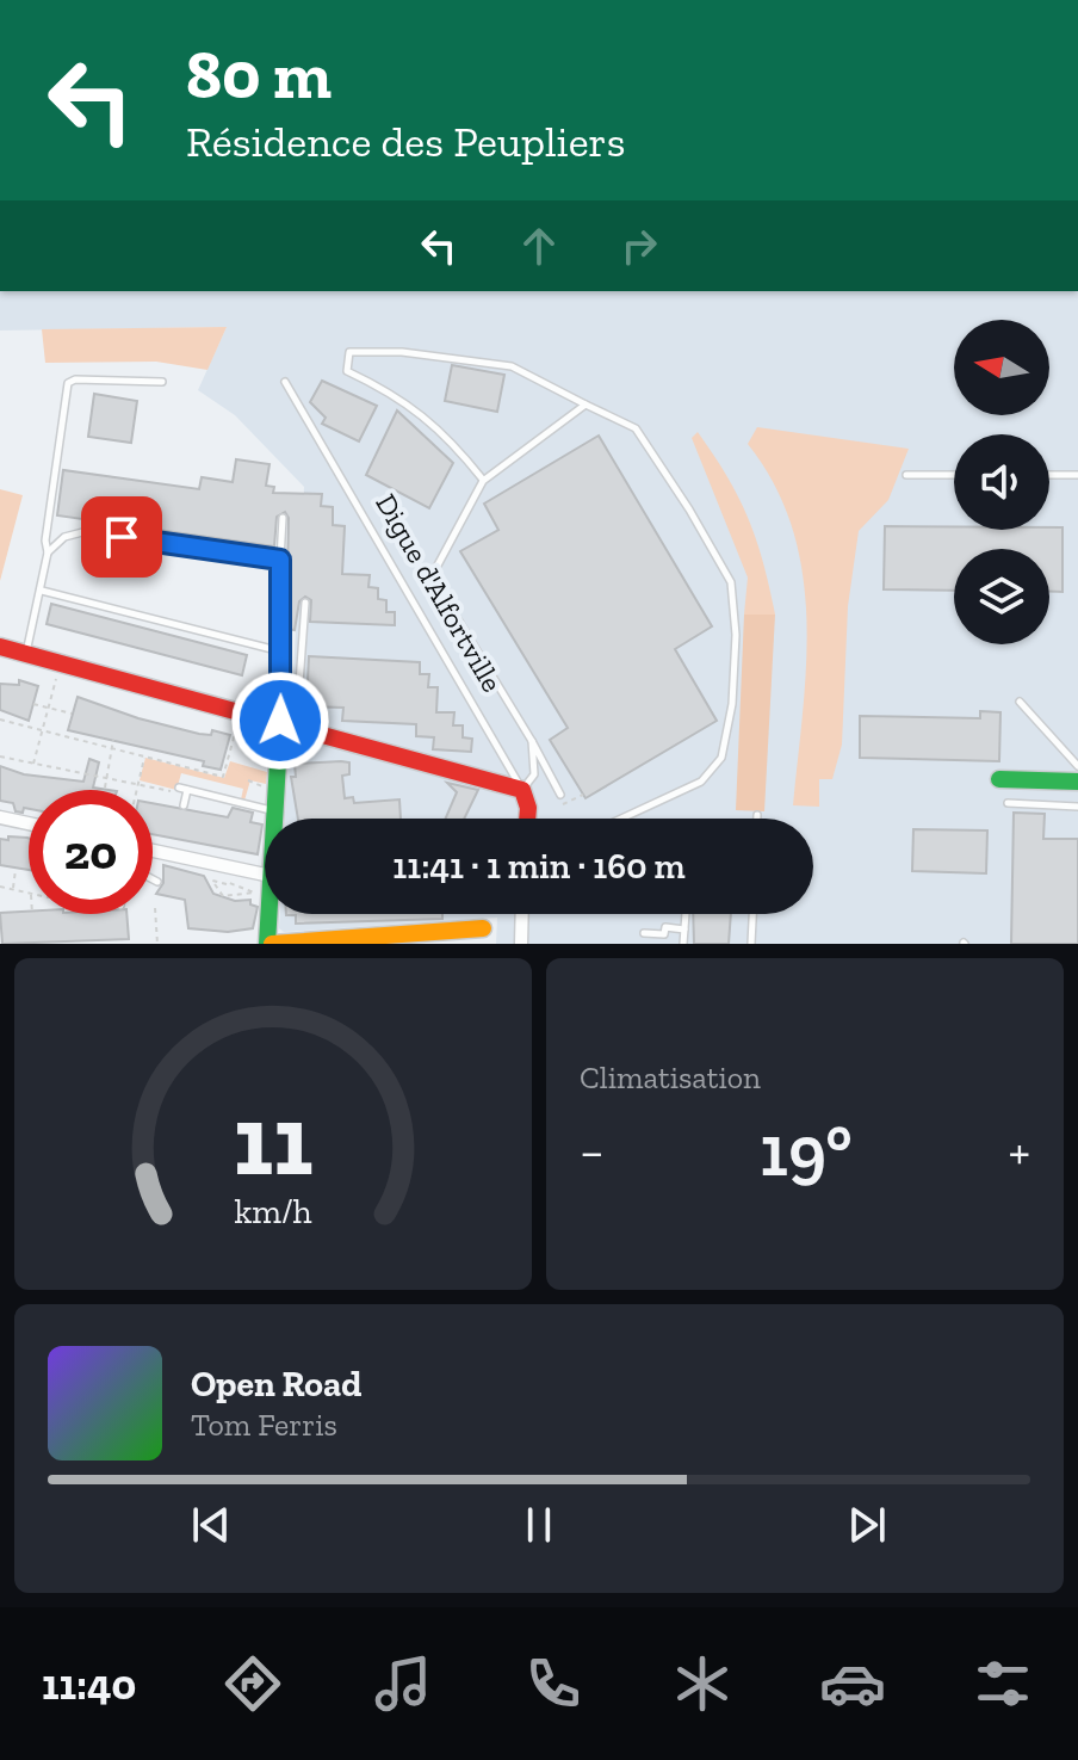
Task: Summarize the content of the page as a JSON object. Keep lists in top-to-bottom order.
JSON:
{
  "streets": {
    "street": ["Digue d'Alfortville"]
  },
  "north": "left",
  "page": {
    "turn": ["80 m", "Résidence des Peupliers"],
    "limit": "20",
    "trip": "11:41 · 1 min · 160 m",
    "tile": "Climatisation",
    "heat": ["−", "19°", "+"],
    "song": ["Open Road", "Tom Ferris"],
    "tabs": "11:40",
    "gauge": ["11", "km/h"]
  }
}
